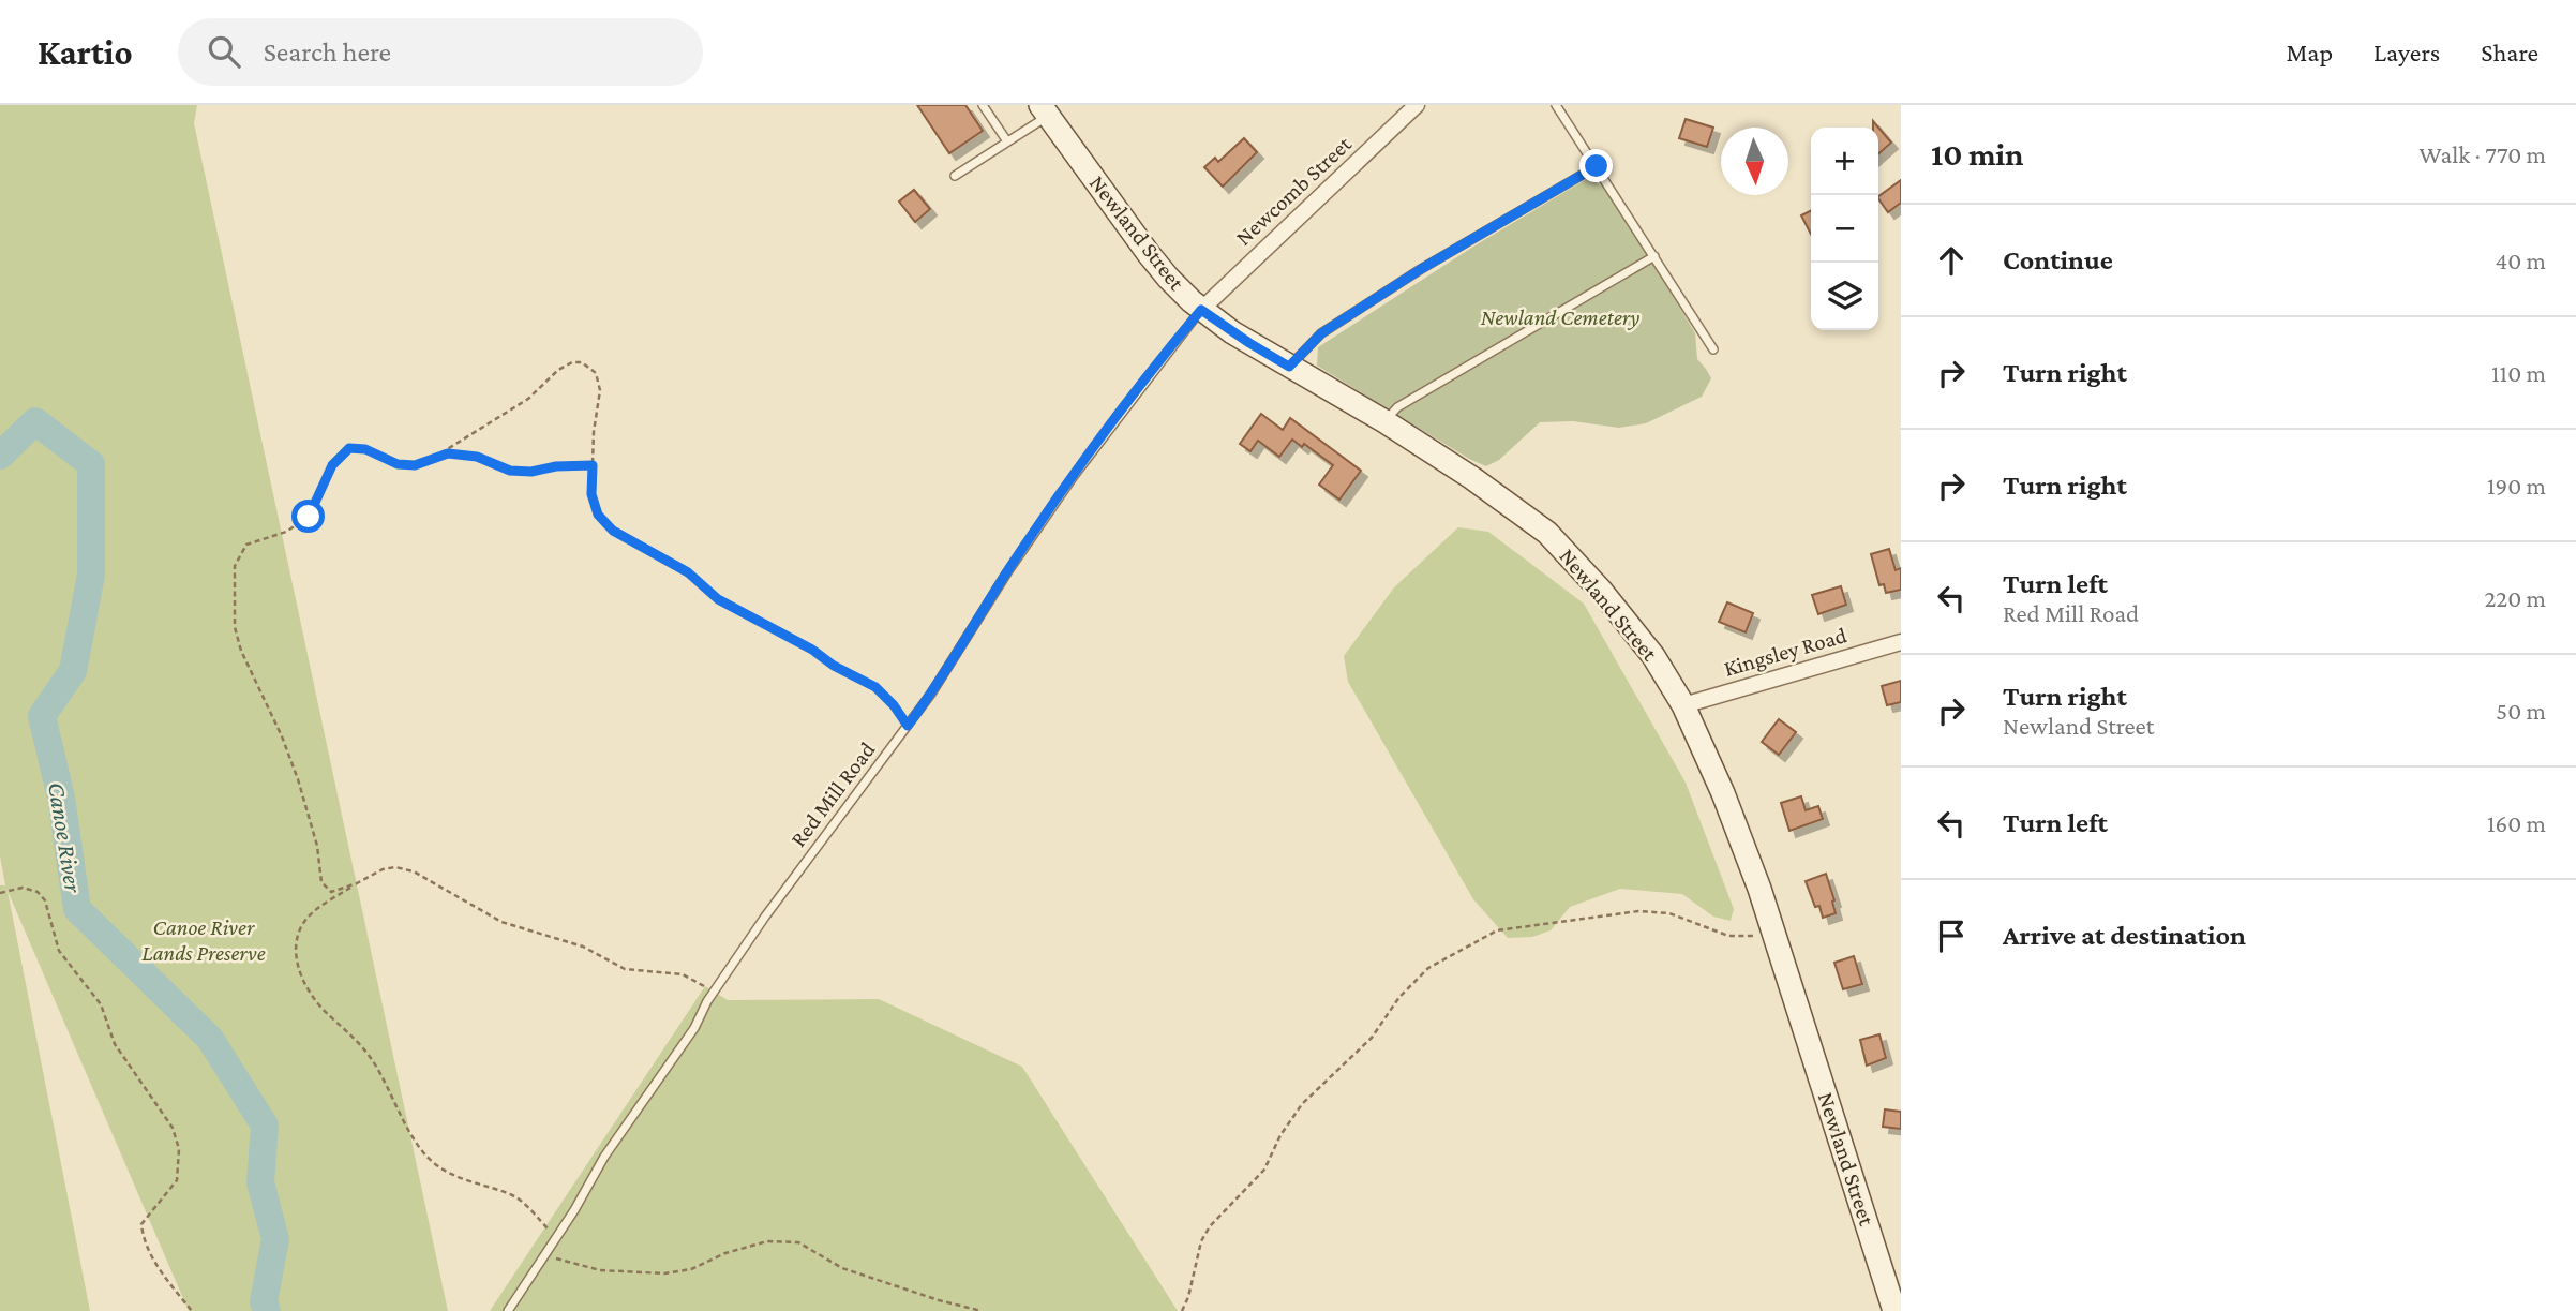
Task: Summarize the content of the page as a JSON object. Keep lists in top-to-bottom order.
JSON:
{
  "streets": {
    "street": ["Newcomb Street", "Newland Street", "Kingsley Road"],
    "lane": ["Red Mill Road"]
  },
  "crossings": [
    ["Newcomb Street", "Newland Street"],
    ["Newcomb Street", "Red Mill Road"],
    ["Newland Street", "Kingsley Road"],
    ["Newland Street", "Red Mill Road"]
  ],
  "water": ["Canoe River"],
  "parks": ["Newland Cemetery", "Canoe River Lands Preserve"],
  "north": "bottom",
  "page": {
    "header": "Kartio",
    "search": "Search here",
    "nav": ["Map", "Layers", "Share"],
    "heading": ["10 min", "Walk · 770 m"],
    "map_buttons": ["+", "−"],
    "list": [
      ["Continue", "40 m"],
      ["Turn right", "110 m"],
      ["Turn right", "190 m"],
      ["Turn left", "Red Mill Road", "220 m"],
      ["Turn right", "Newland Street", "50 m"],
      ["Turn left", "160 m"],
      "Arrive at destination"
    ]
  }
}
